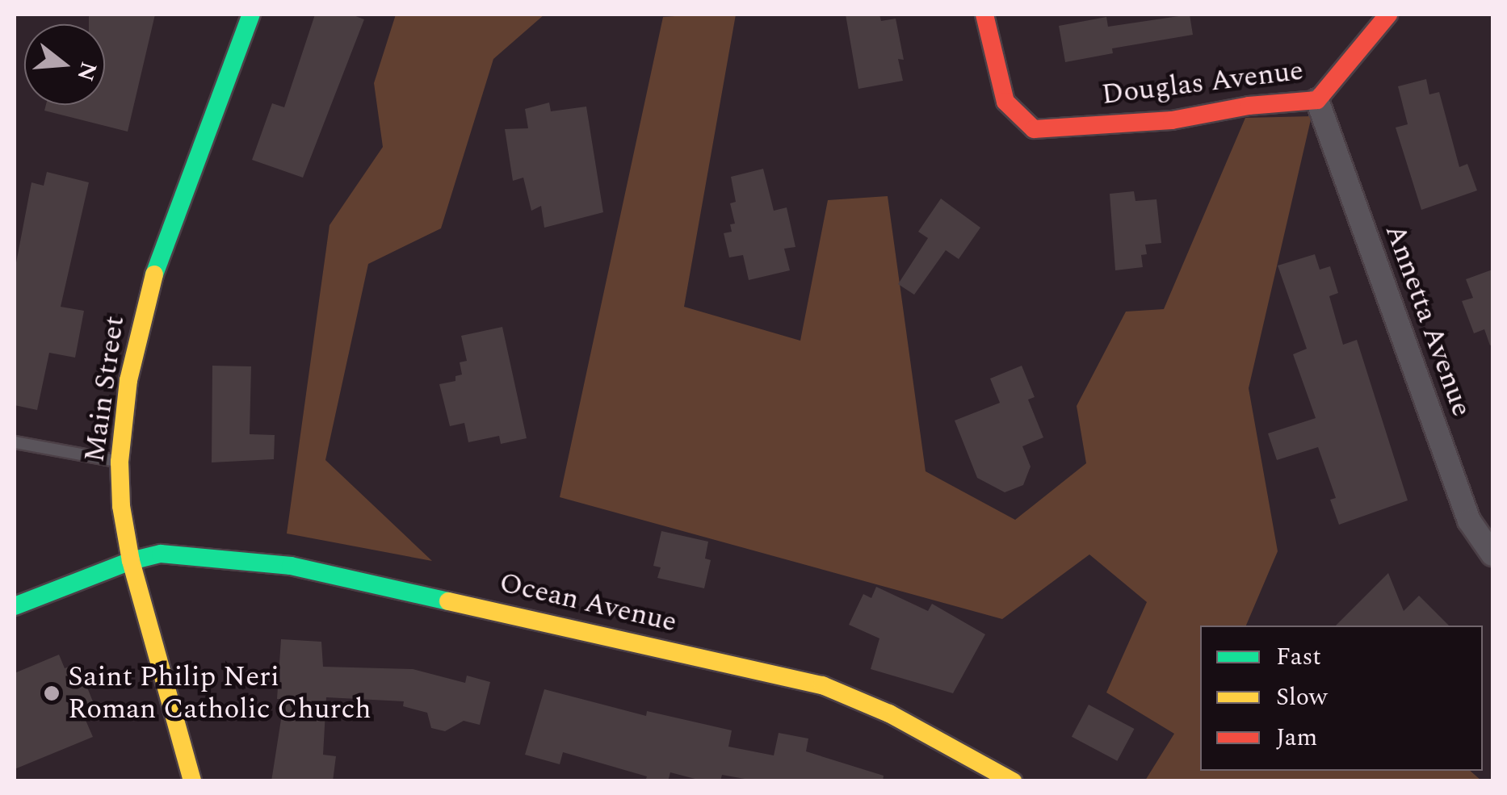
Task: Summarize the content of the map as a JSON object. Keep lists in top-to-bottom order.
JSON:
{
  "streets": {
    "main road": ["Douglas Avenue", "Main Street", "Ocean Avenue"],
    "street": ["Annetta Avenue"]
  },
  "crossings": [
    ["Douglas Avenue", "Annetta Avenue"],
    ["Main Street", "Ocean Avenue"]
  ],
  "places": ["Saint Philip Neri Roman Catholic Church"],
  "legend": ["Fast", "Slow", "Jam"],
  "north": "right"
}
